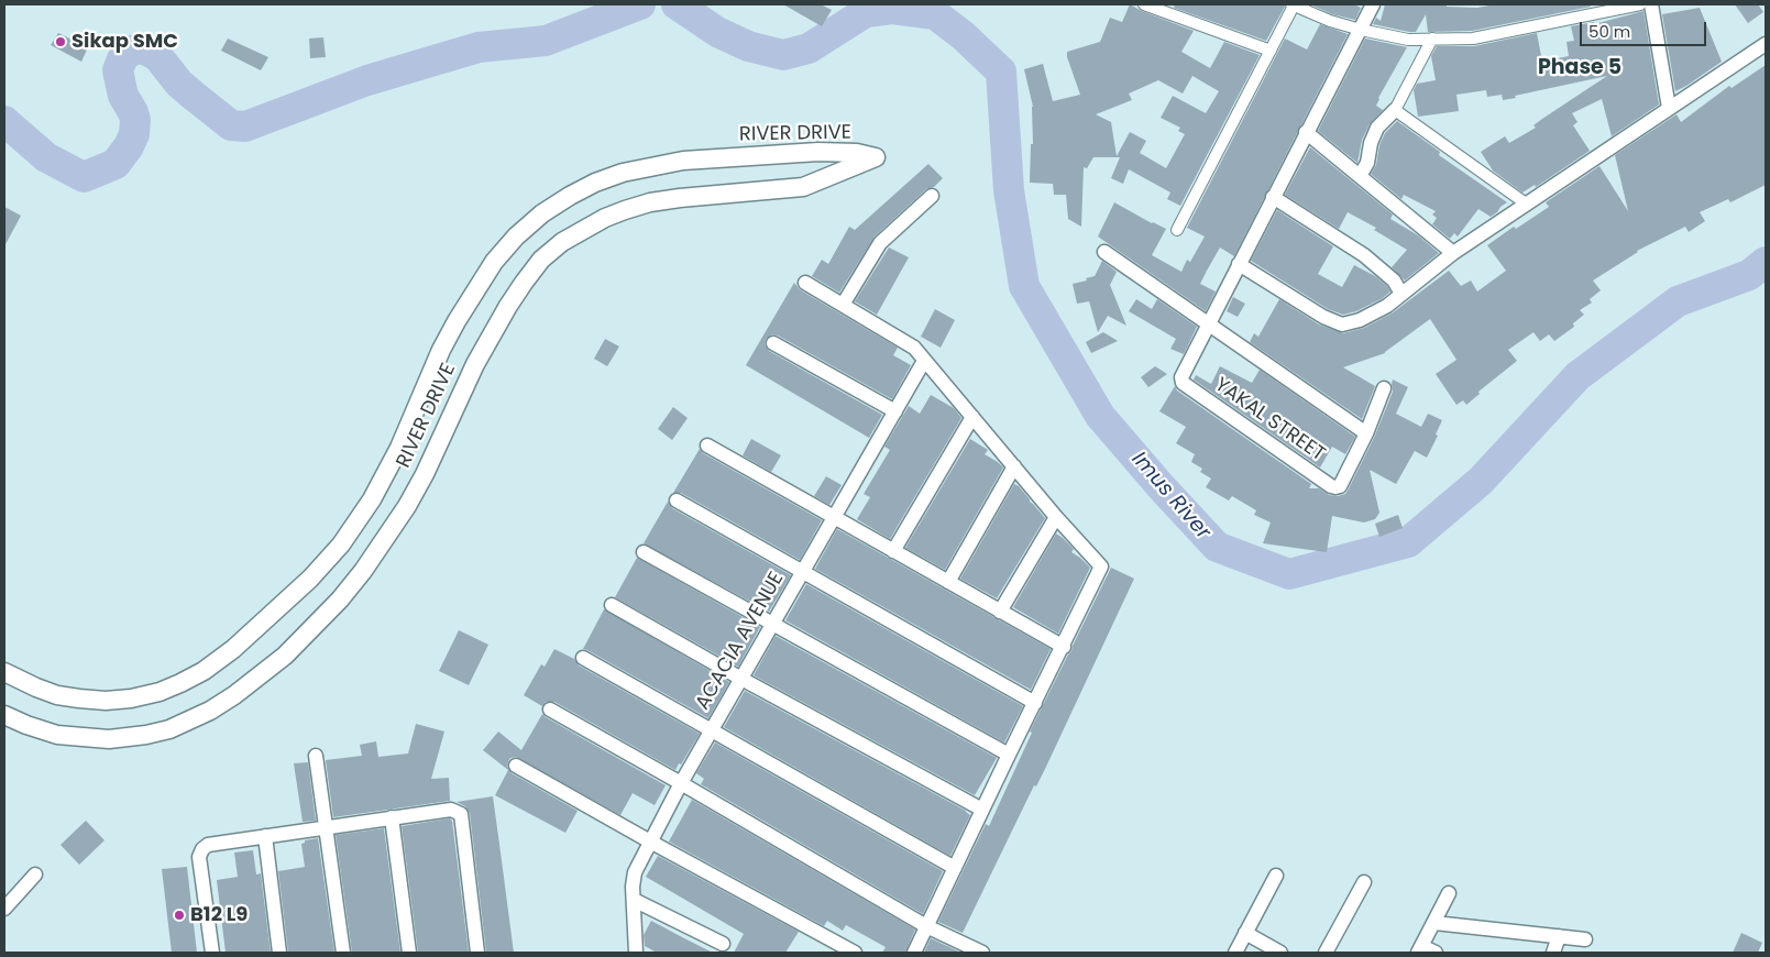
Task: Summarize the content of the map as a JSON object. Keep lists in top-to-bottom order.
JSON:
{
  "streets": {
    "street": ["RIVER DRIVE", "YAKAL STREET", "ACACIA AVENUE"]
  },
  "districts": ["Phase 5"],
  "water": ["Imus River"],
  "places": ["Sikap SMC", "B12 L9"],
  "scale_bar": "50 m"
}
